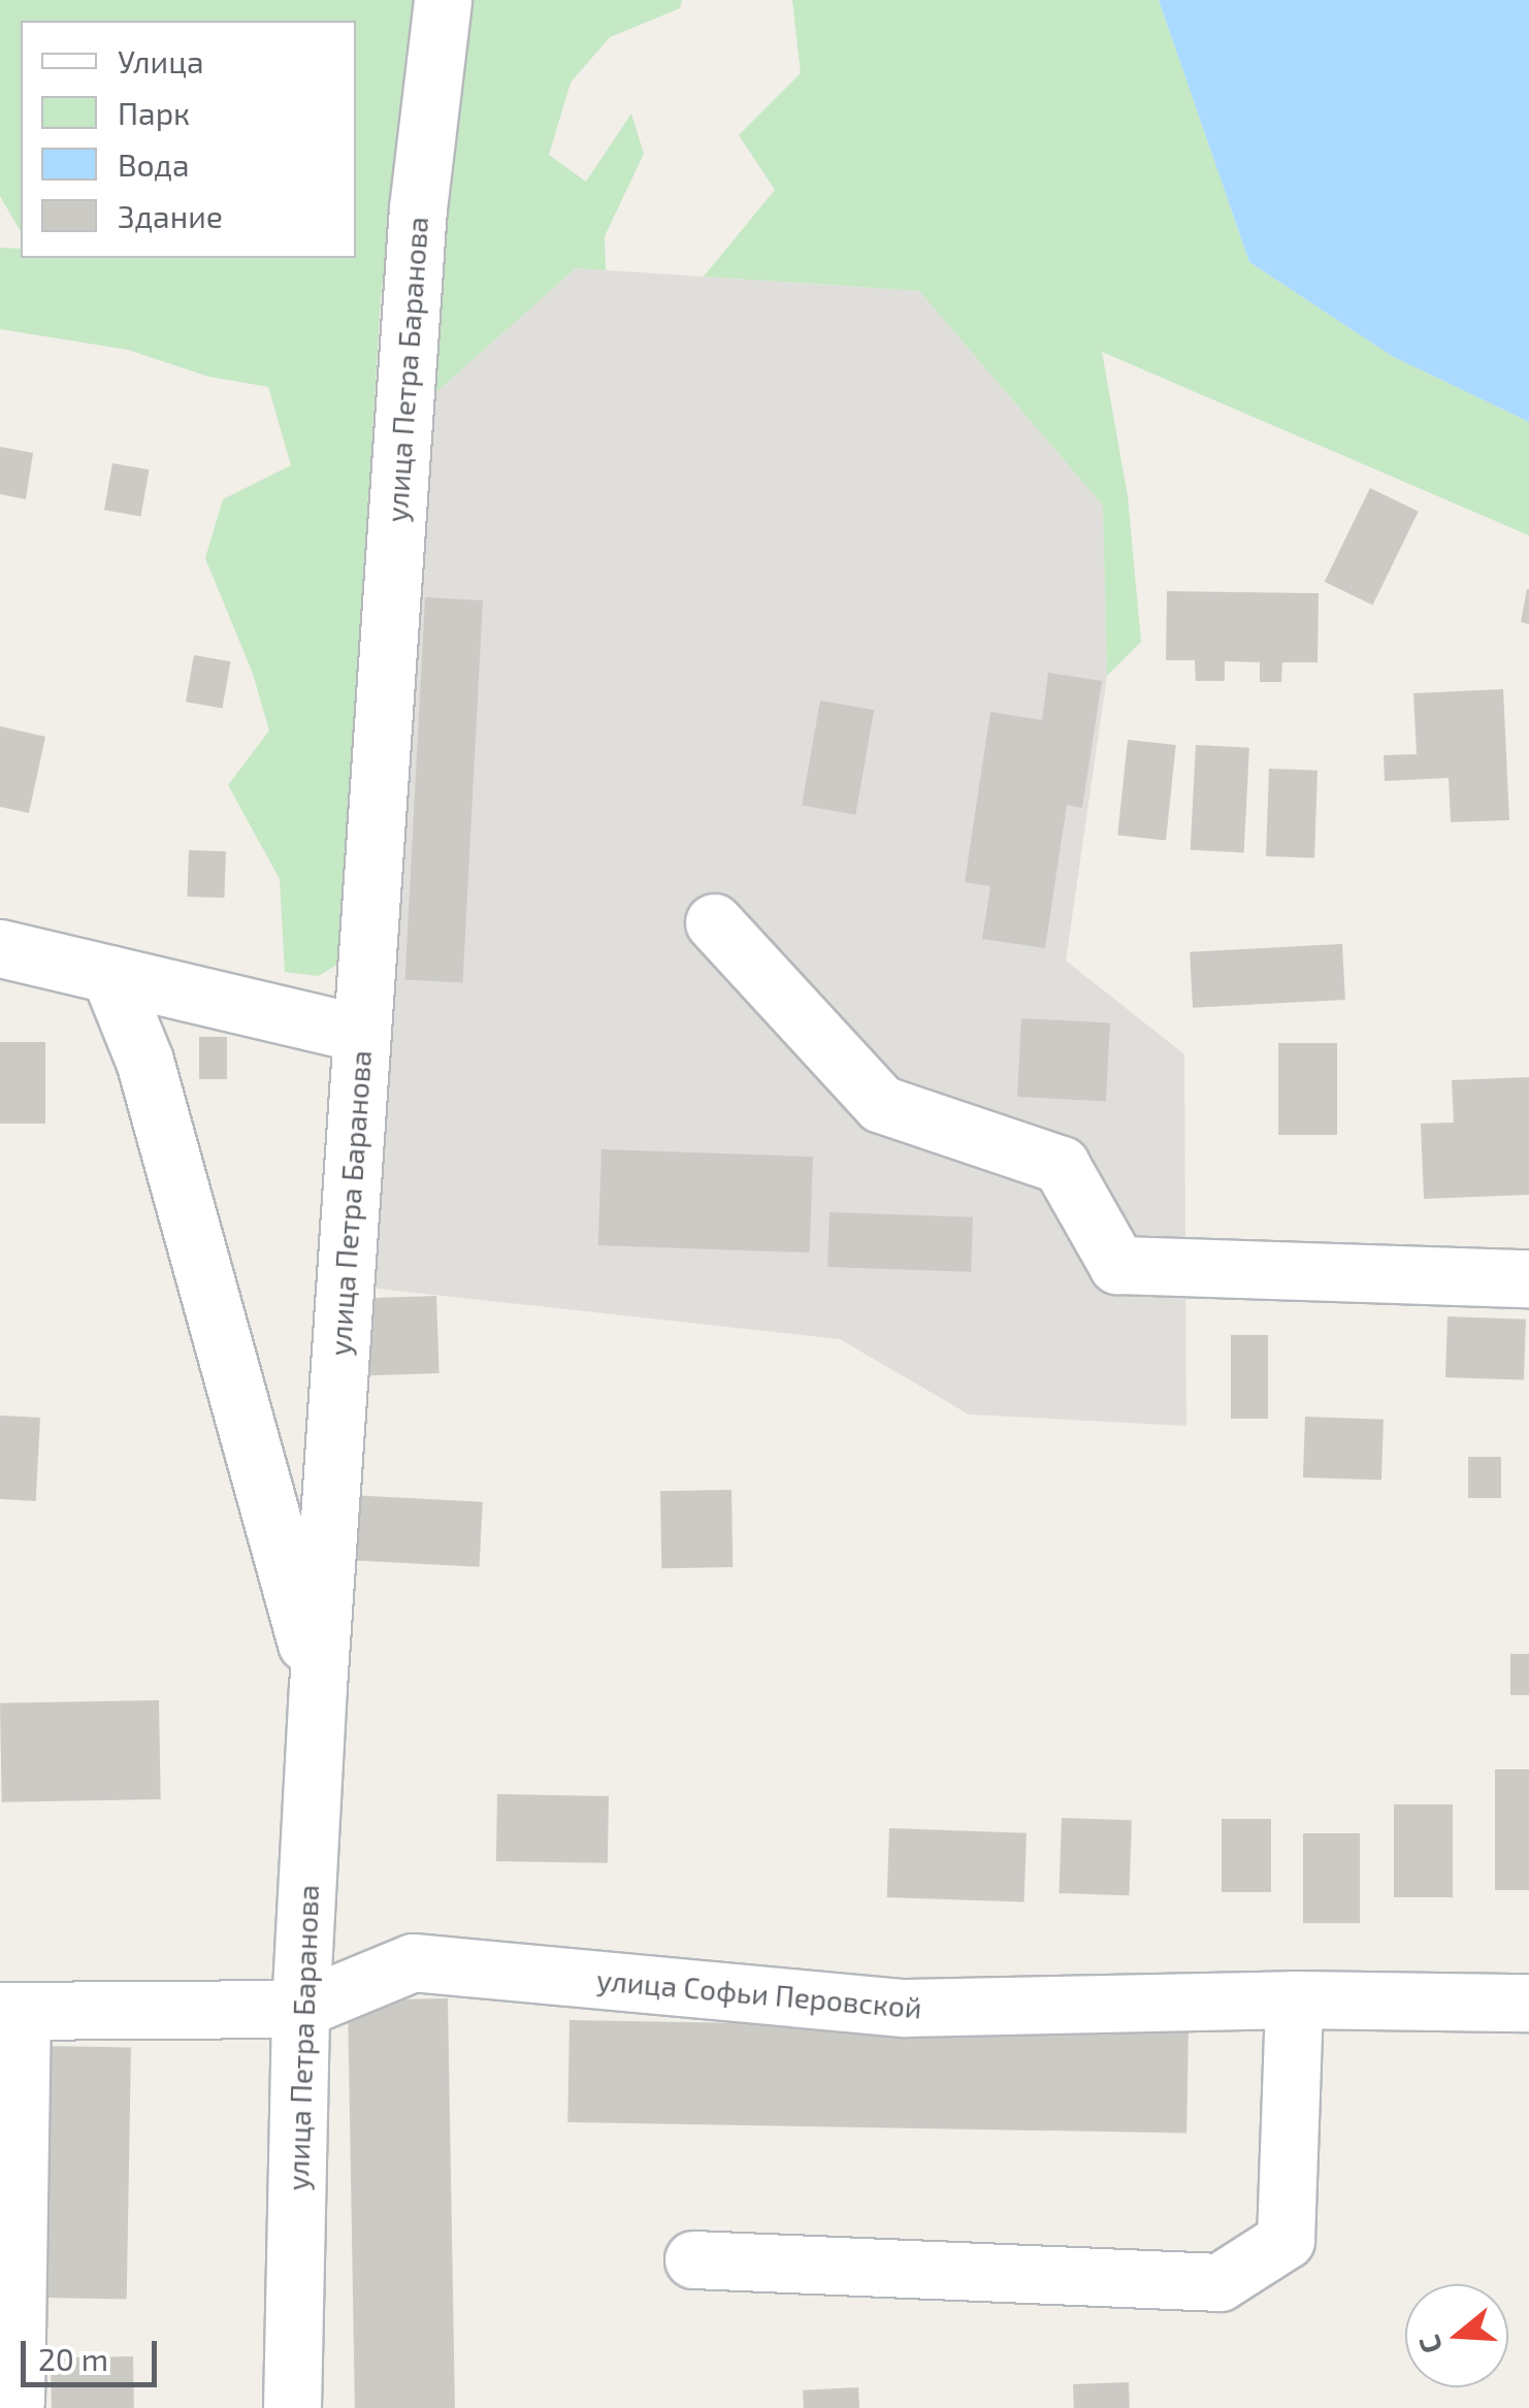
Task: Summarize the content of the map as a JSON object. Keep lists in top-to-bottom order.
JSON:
{
  "streets": {
    "street": ["улица Петра Баранова", "улица Софьи Перовской"]
  },
  "crossings": [
    ["улица Петра Баранова", "улица Софьи Перовской"]
  ],
  "legend": [
    "Улица",
    "Парк",
    "Вода",
    "Здание"
  ],
  "scale_bar": "20 m",
  "north": "left"
}
